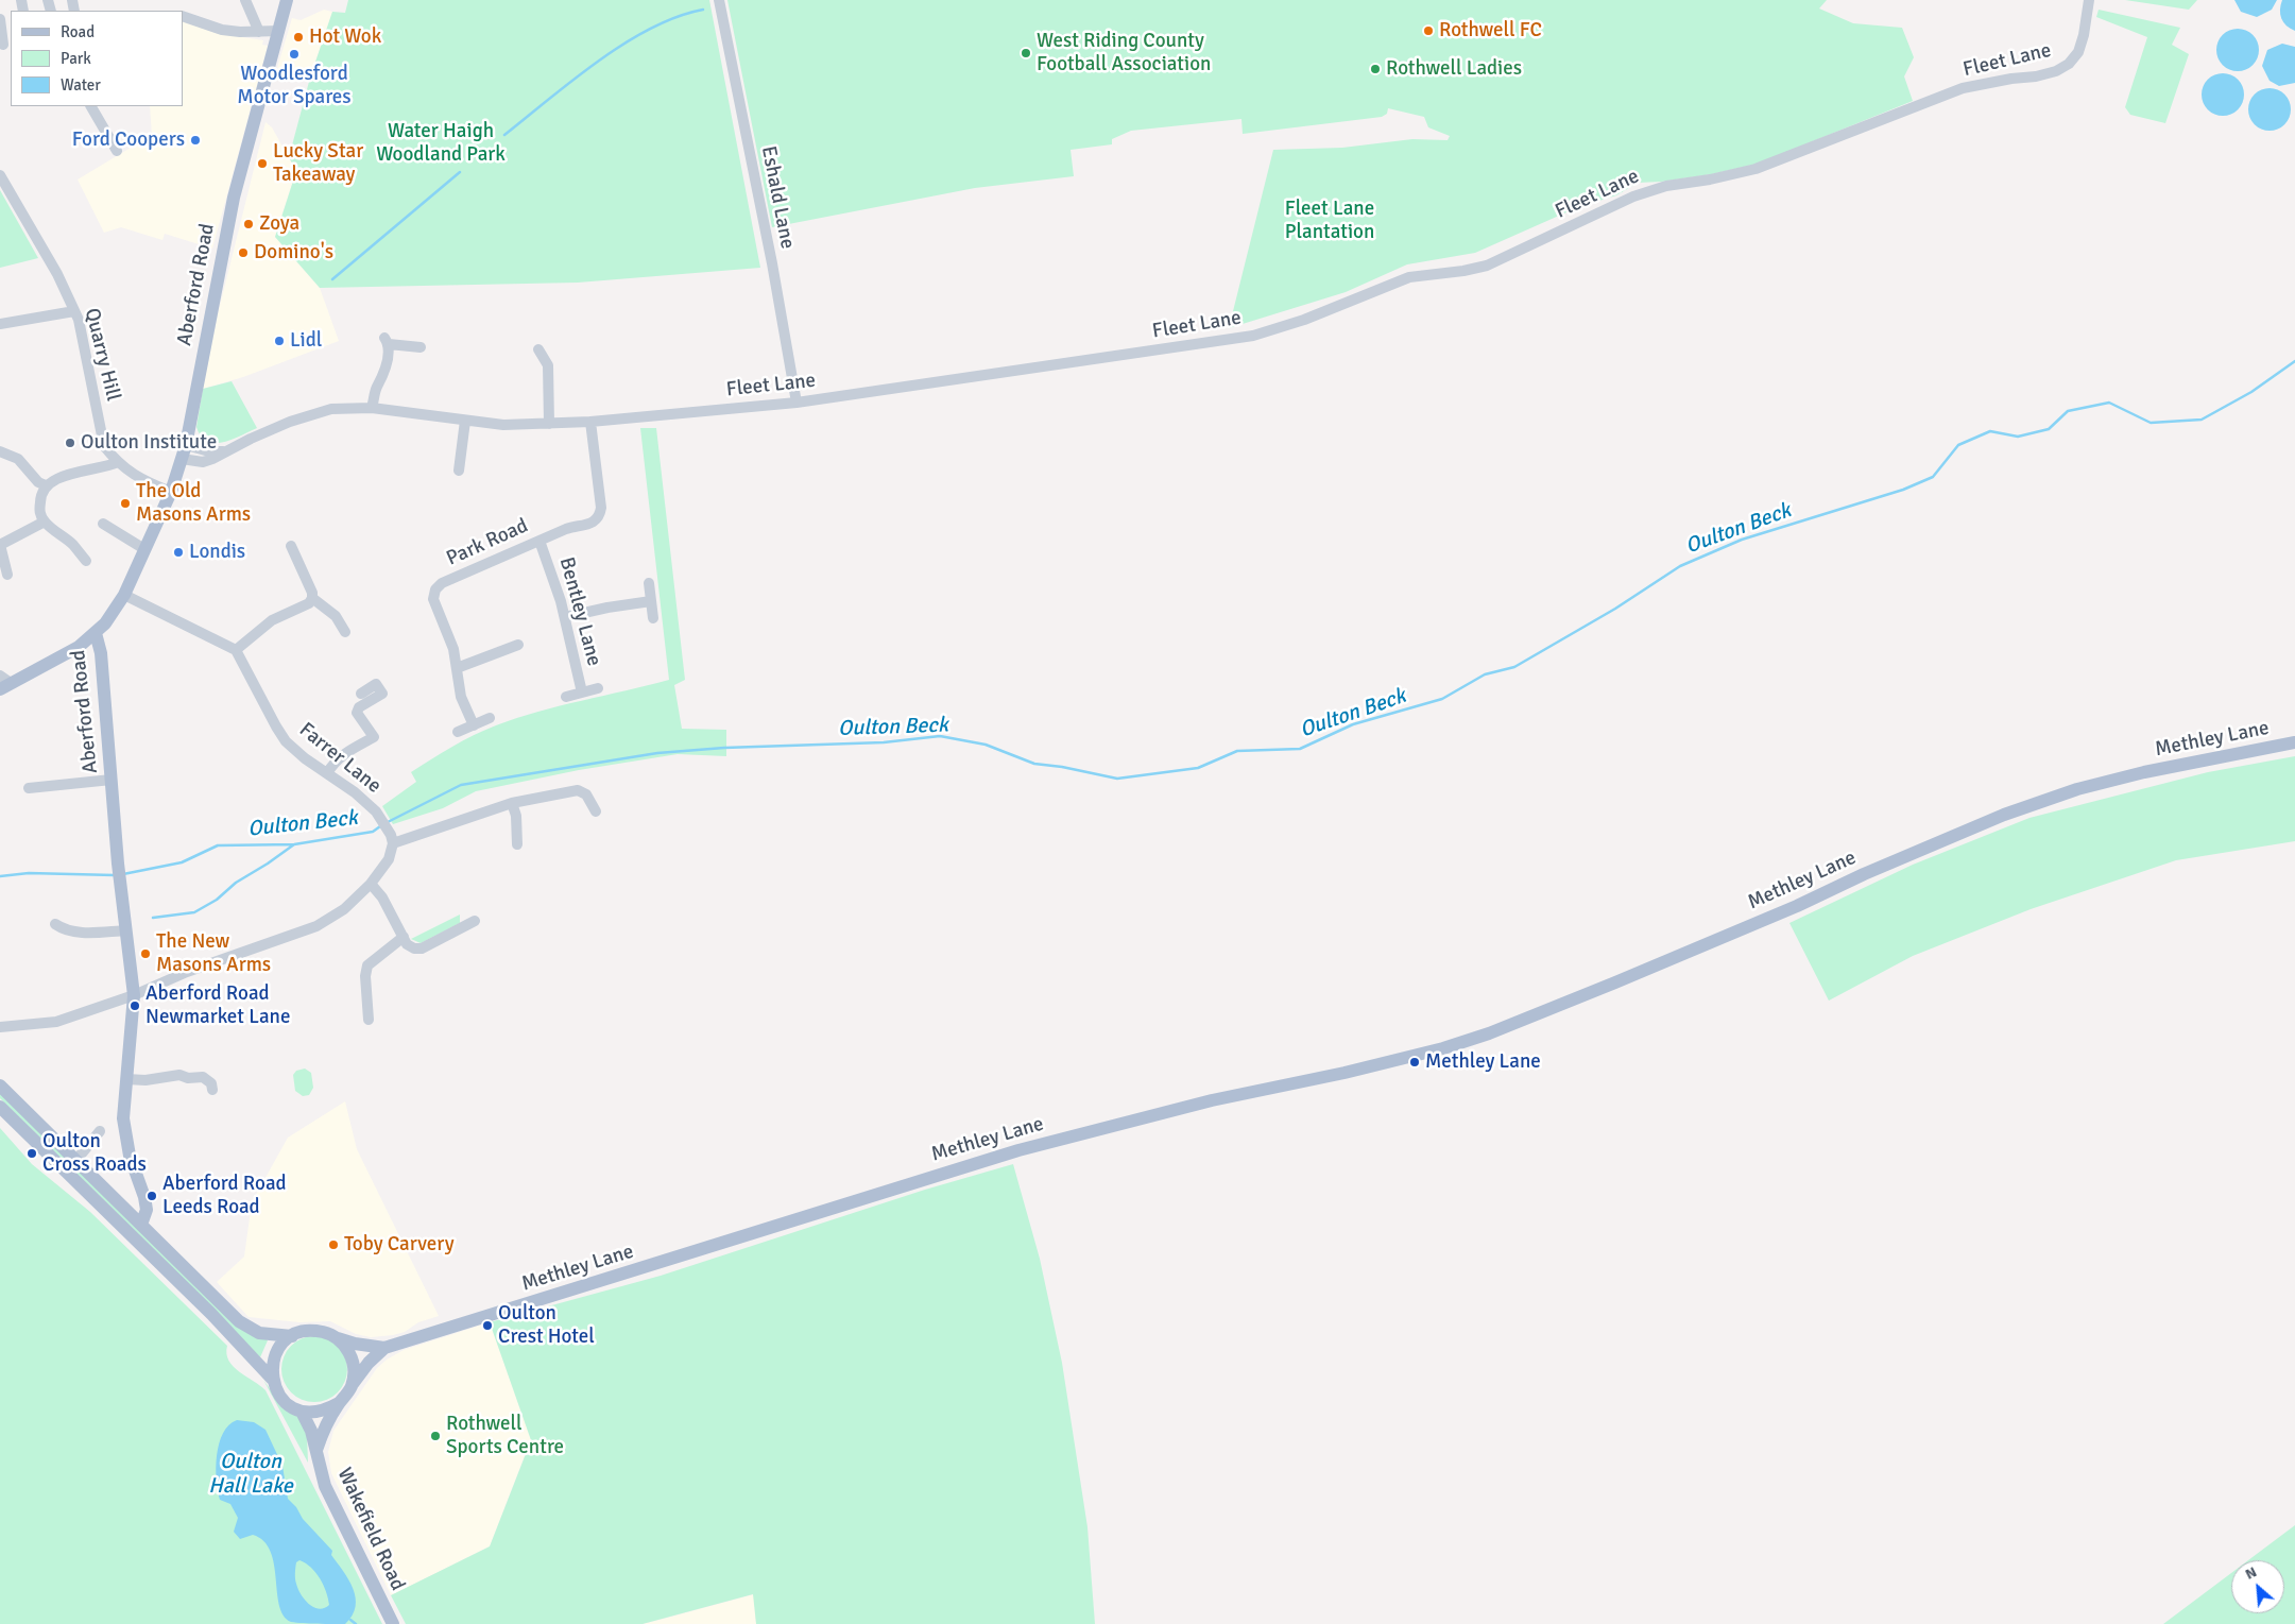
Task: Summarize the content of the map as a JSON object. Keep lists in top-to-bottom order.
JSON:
{
  "streets": {
    "main road": ["Aberford Road", "Methley Lane", "Wakefield Road"],
    "street": [
      "Fleet Lane",
      "Eshald Lane",
      "Quarry Hill",
      "Park Road",
      "Bentley Lane",
      "Farrer Lane"
    ]
  },
  "crossings": [
    ["Fleet Lane", "Eshald Lane"],
    ["Fleet Lane", "Aberford Road"],
    ["Fleet Lane", "Park Road"],
    ["Aberford Road", "Quarry Hill"],
    ["Park Road", "Bentley Lane"],
    ["Methley Lane", "Wakefield Road"]
  ],
  "water": ["Oulton Beck", "Oulton Hall Lake"],
  "parks": ["Water Haigh Woodland Park", "Fleet Lane Plantation"],
  "places": [
    "Rothwell FC",
    "Hot Wok",
    "West Riding County Football Association",
    "Woodlesford Motor Spares",
    "Rothwell Ladies",
    "Ford Coopers",
    "Lucky Star Takeaway",
    "Zoya",
    "Domino's",
    "Lidl",
    "Oulton Institute",
    "The Old Masons Arms",
    "Londis",
    "The New Masons Arms",
    "Aberford Road Newmarket Lane",
    "Methley Lane",
    "Oulton Cross Roads",
    "Aberford Road Leeds Road",
    "Toby Carvery",
    "Oulton Crest Hotel",
    "Rothwell Sports Centre"
  ],
  "legend": ["Road", "Park", "Water"],
  "north": "top left"
}
